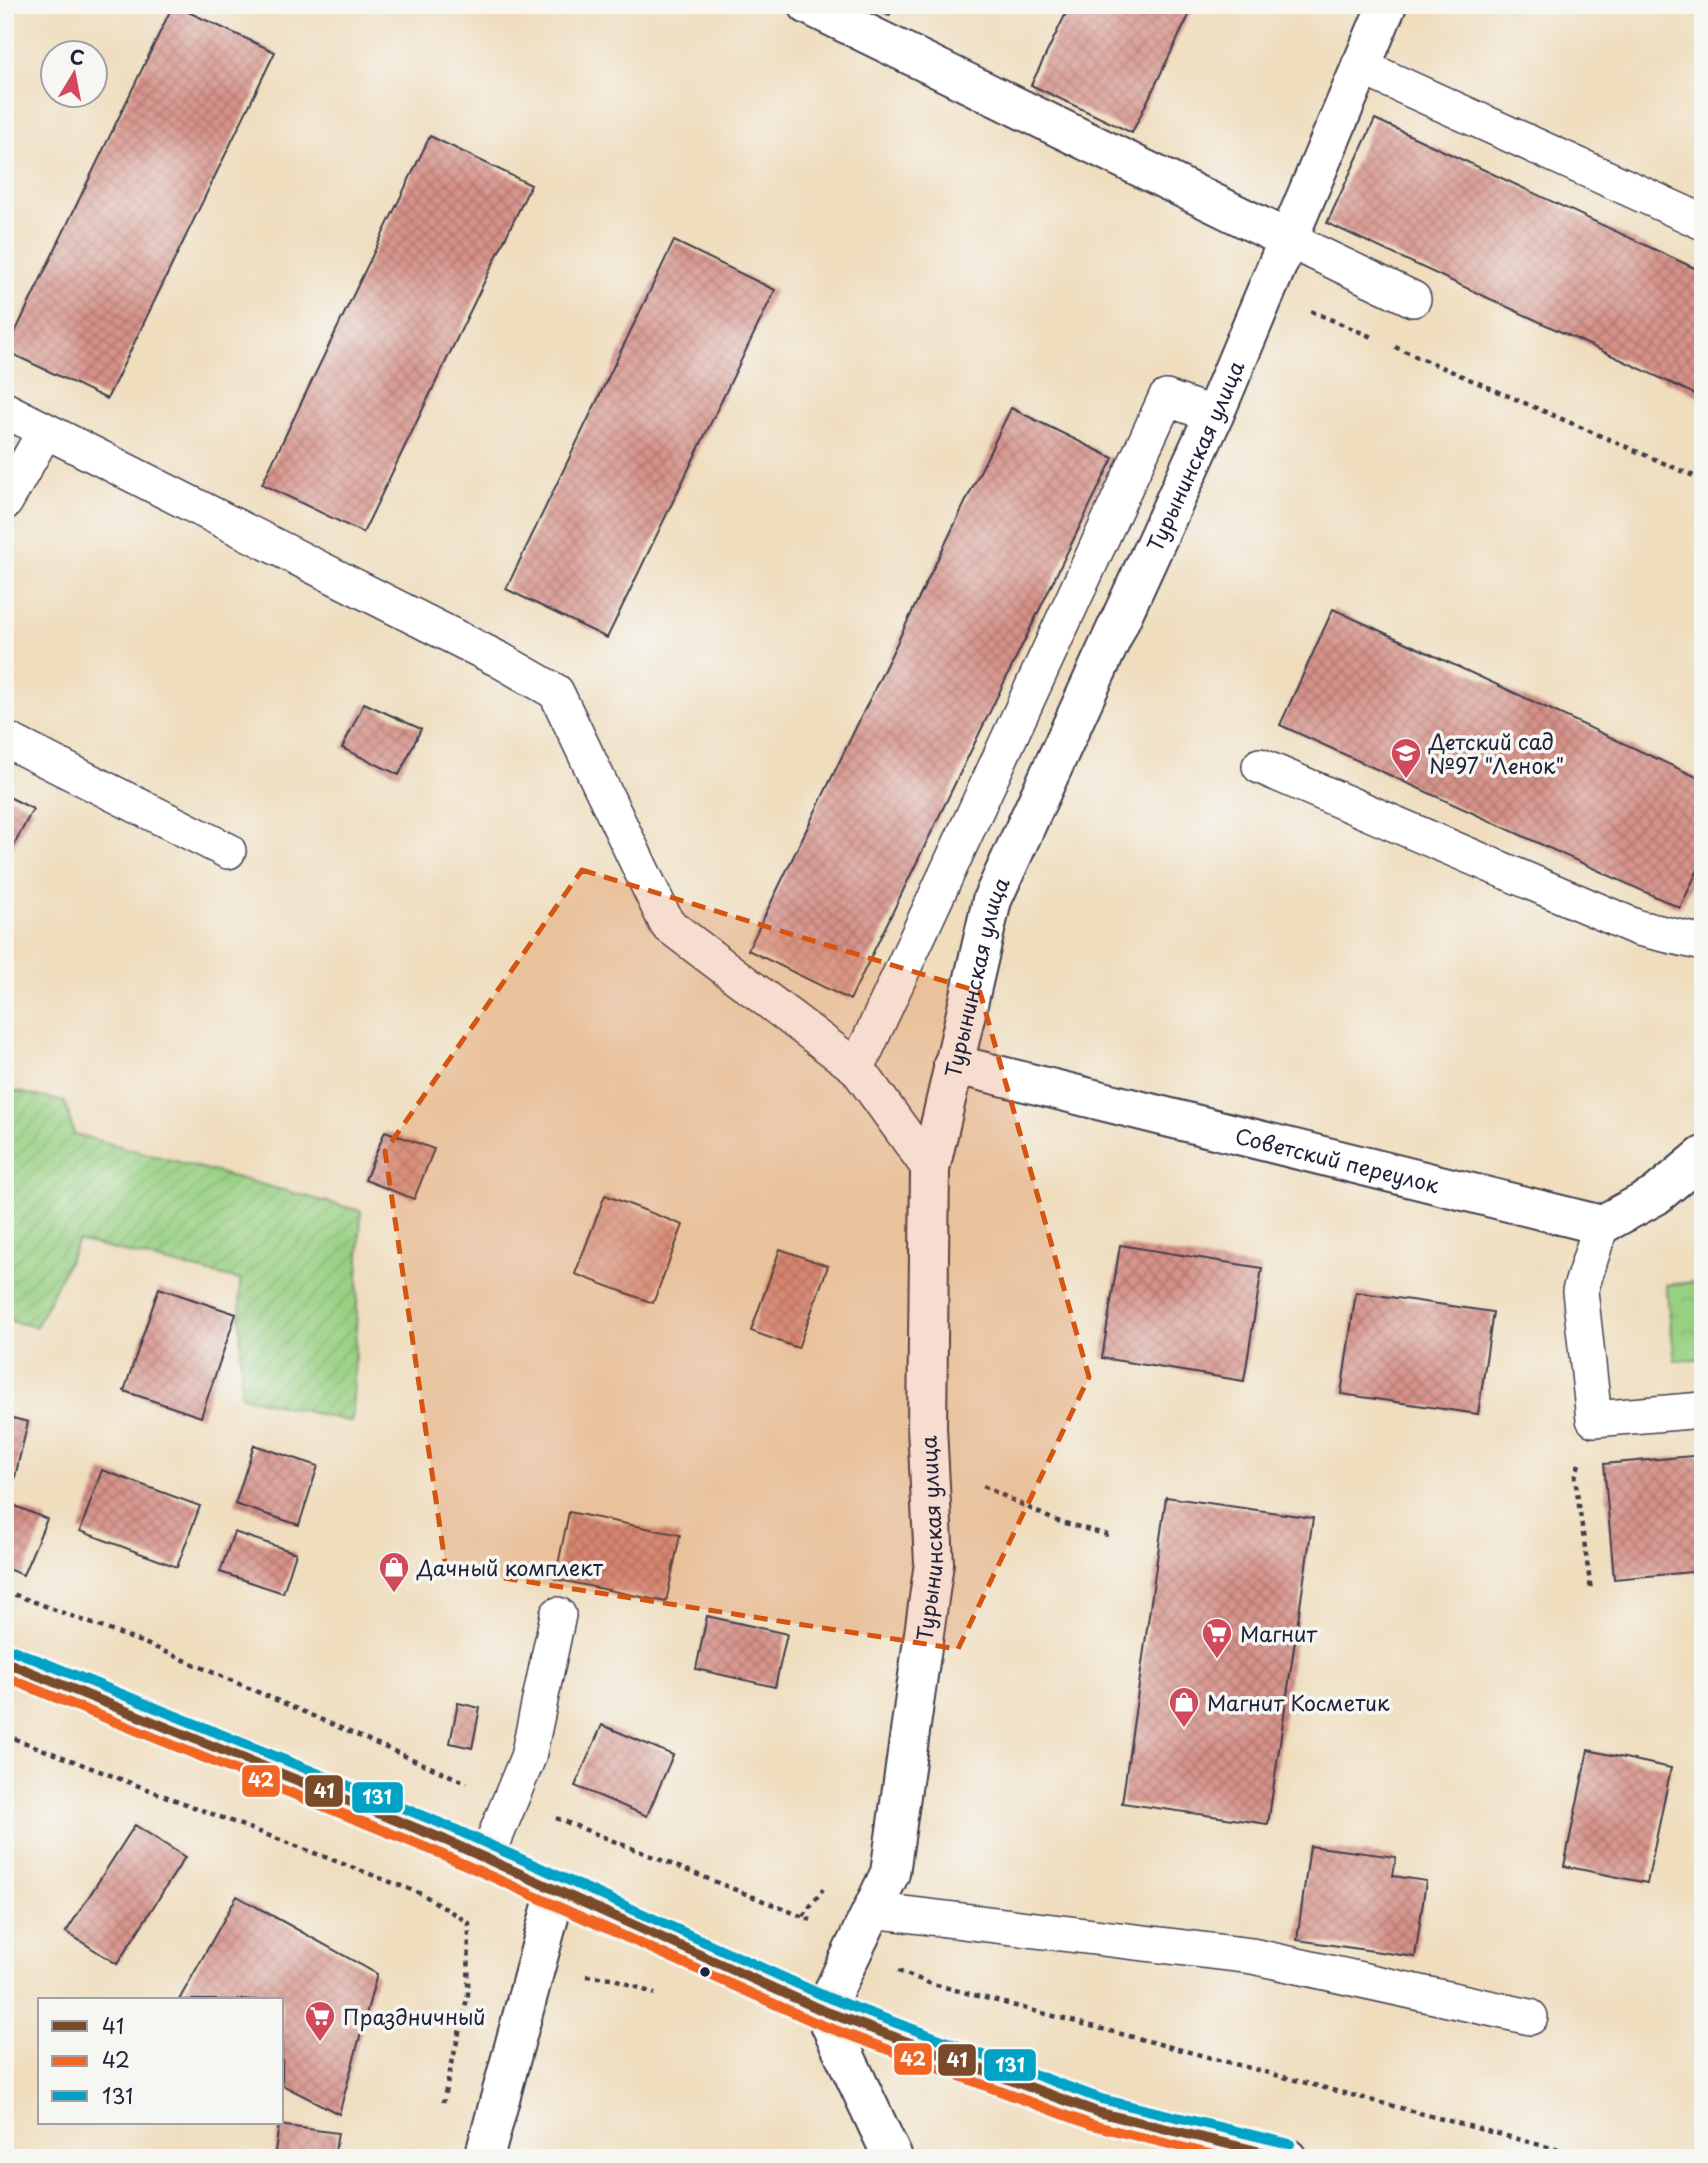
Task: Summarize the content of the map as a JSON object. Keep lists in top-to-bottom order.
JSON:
{
  "streets": {
    "street": ["Турынинская улица", "Советский переулок"]
  },
  "crossings": [
    ["Турынинская улица", "Советский переулок"]
  ],
  "places": {
    "school or university": ["Детский сад №97 \"Ленок\""],
    "shop": ["Дачный комплект", "Магнит Косметик"],
    "supermarket": ["Магнит", "Праздничный"]
  },
  "lines": ["transit line 131", "transit line 41", "transit line 42"],
  "legend": ["41", "42", "131"],
  "north": "top"
}
